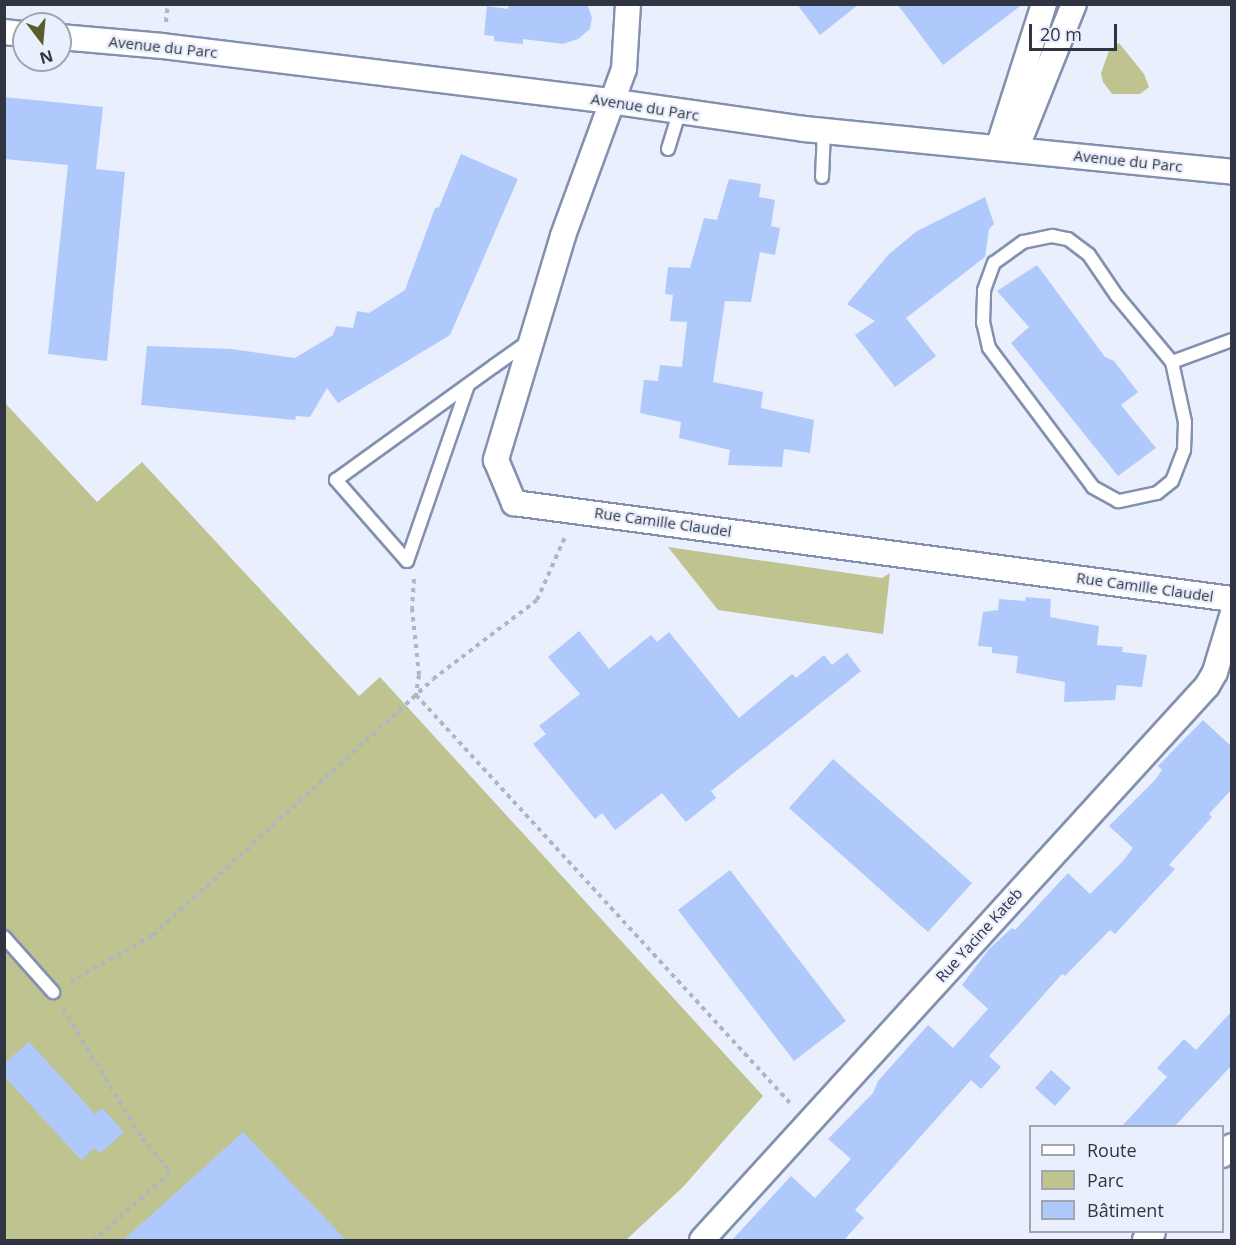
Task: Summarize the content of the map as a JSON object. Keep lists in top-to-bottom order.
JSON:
{
  "streets": {
    "street": ["Avenue du Parc", "Rue Camille Claudel", "Rue Yacine Kateb"]
  },
  "crossings": [
    ["Avenue du Parc", "Rue Camille Claudel"]
  ],
  "legend": ["Route", "Parc", "Bâtiment"],
  "scale_bar": "20 m",
  "north": "bottom"
}
